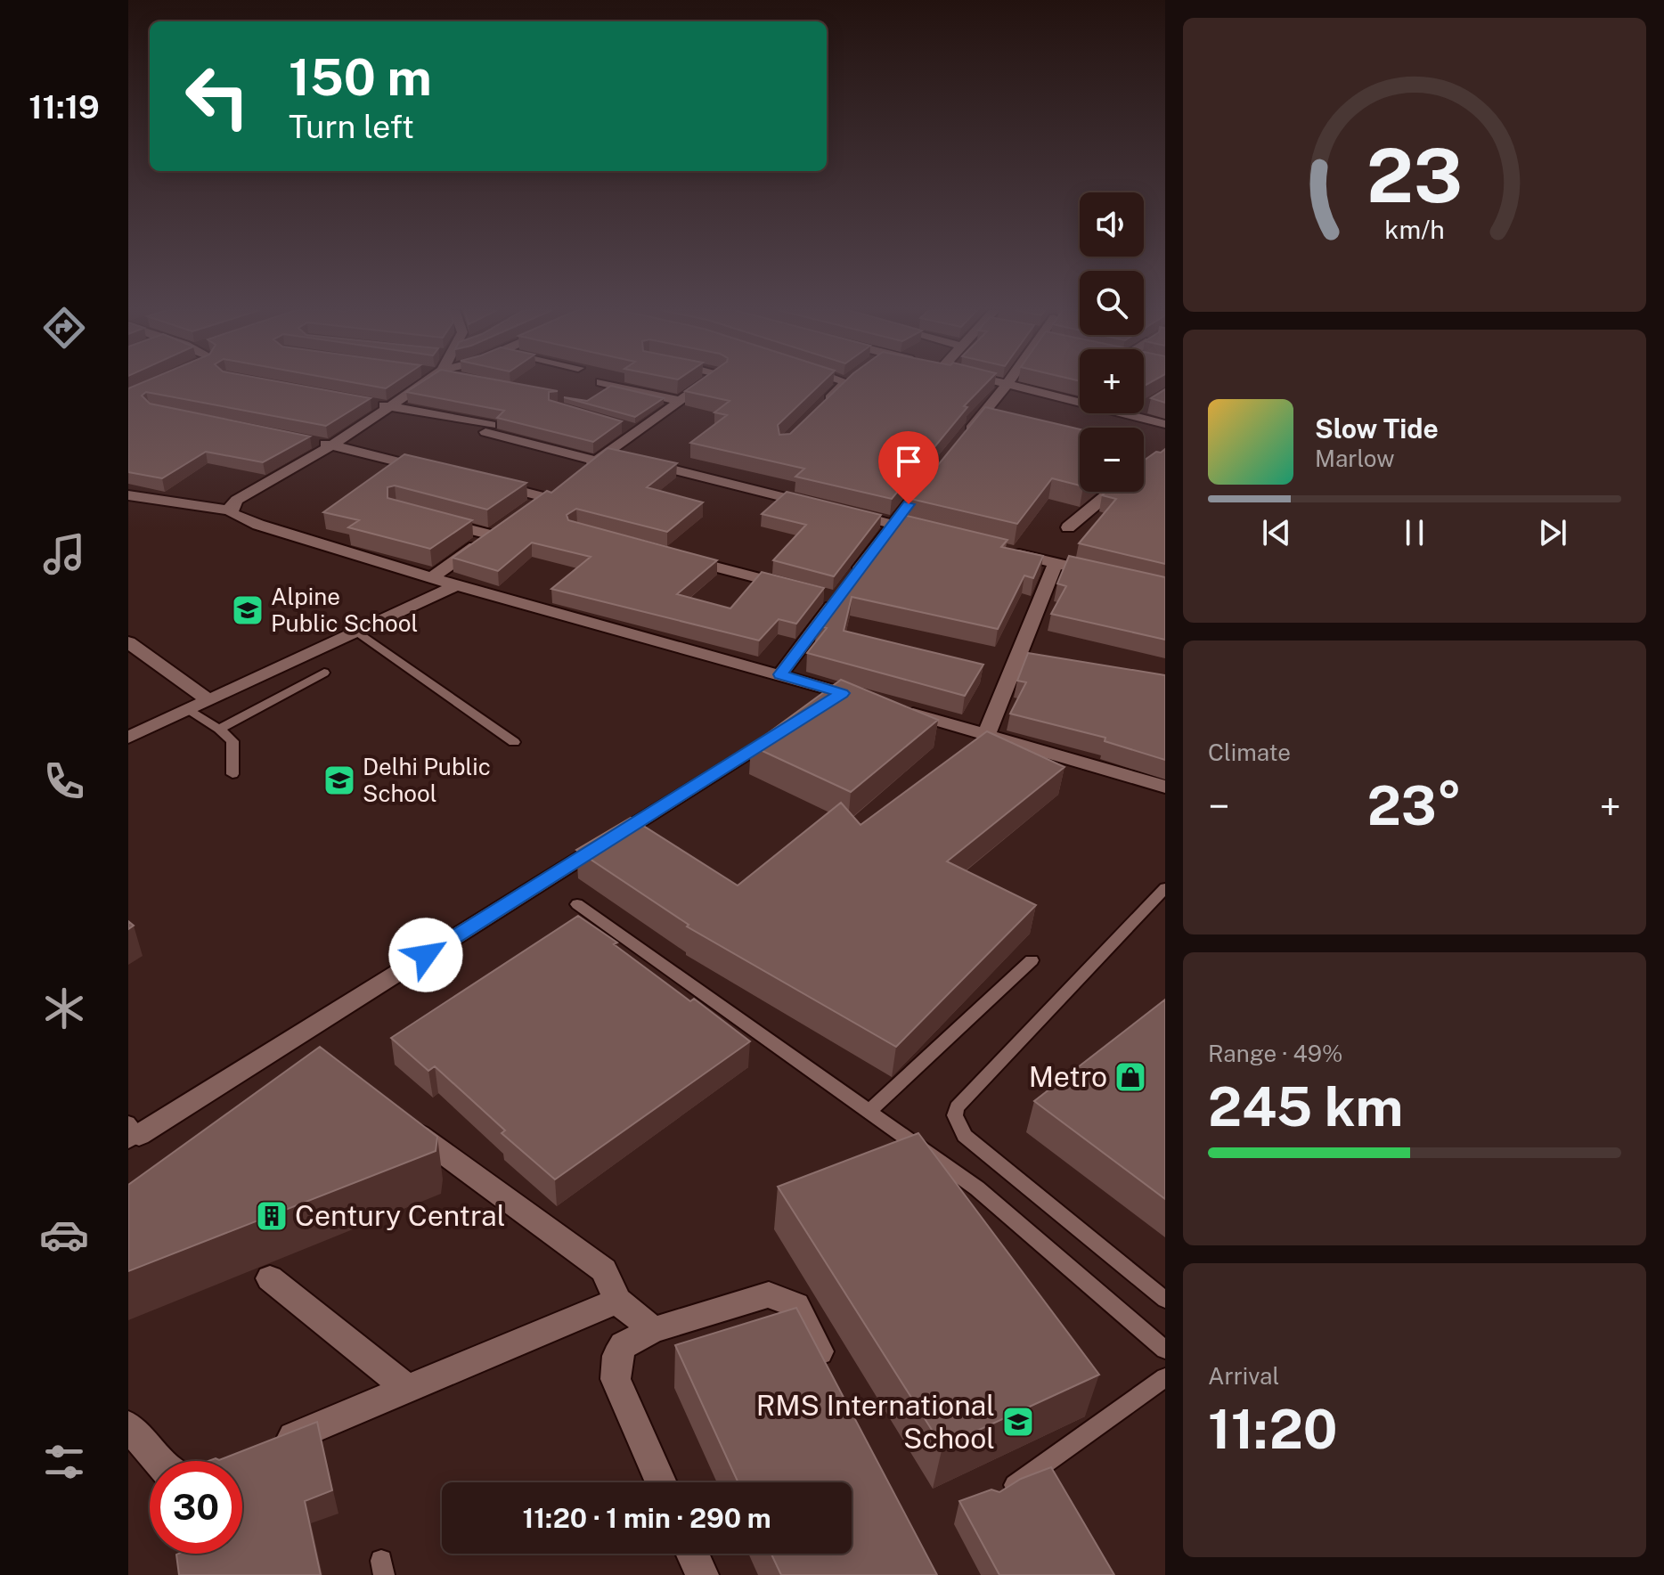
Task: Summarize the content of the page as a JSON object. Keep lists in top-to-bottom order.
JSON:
{
  "places": {
    "school or university": ["Alpine Public School", "Delhi Public School", "RMS International School"],
    "shop": ["Metro"],
    "building": ["Century Central"]
  },
  "page": {
    "tabs": "11:19",
    "turn": ["150 m", "Turn left"],
    "map_buttons": ["+", "−"],
    "song": ["Slow Tide", "Marlow"],
    "tile": [
      "Climate",
      ["Range · 49%", "245 km"],
      ["Arrival", "11:20"]
    ],
    "heat": ["−", "23°", "+"],
    "limit": "30",
    "trip": "11:20 · 1 min · 290 m",
    "gauge": ["23", "km/h"]
  }
}
